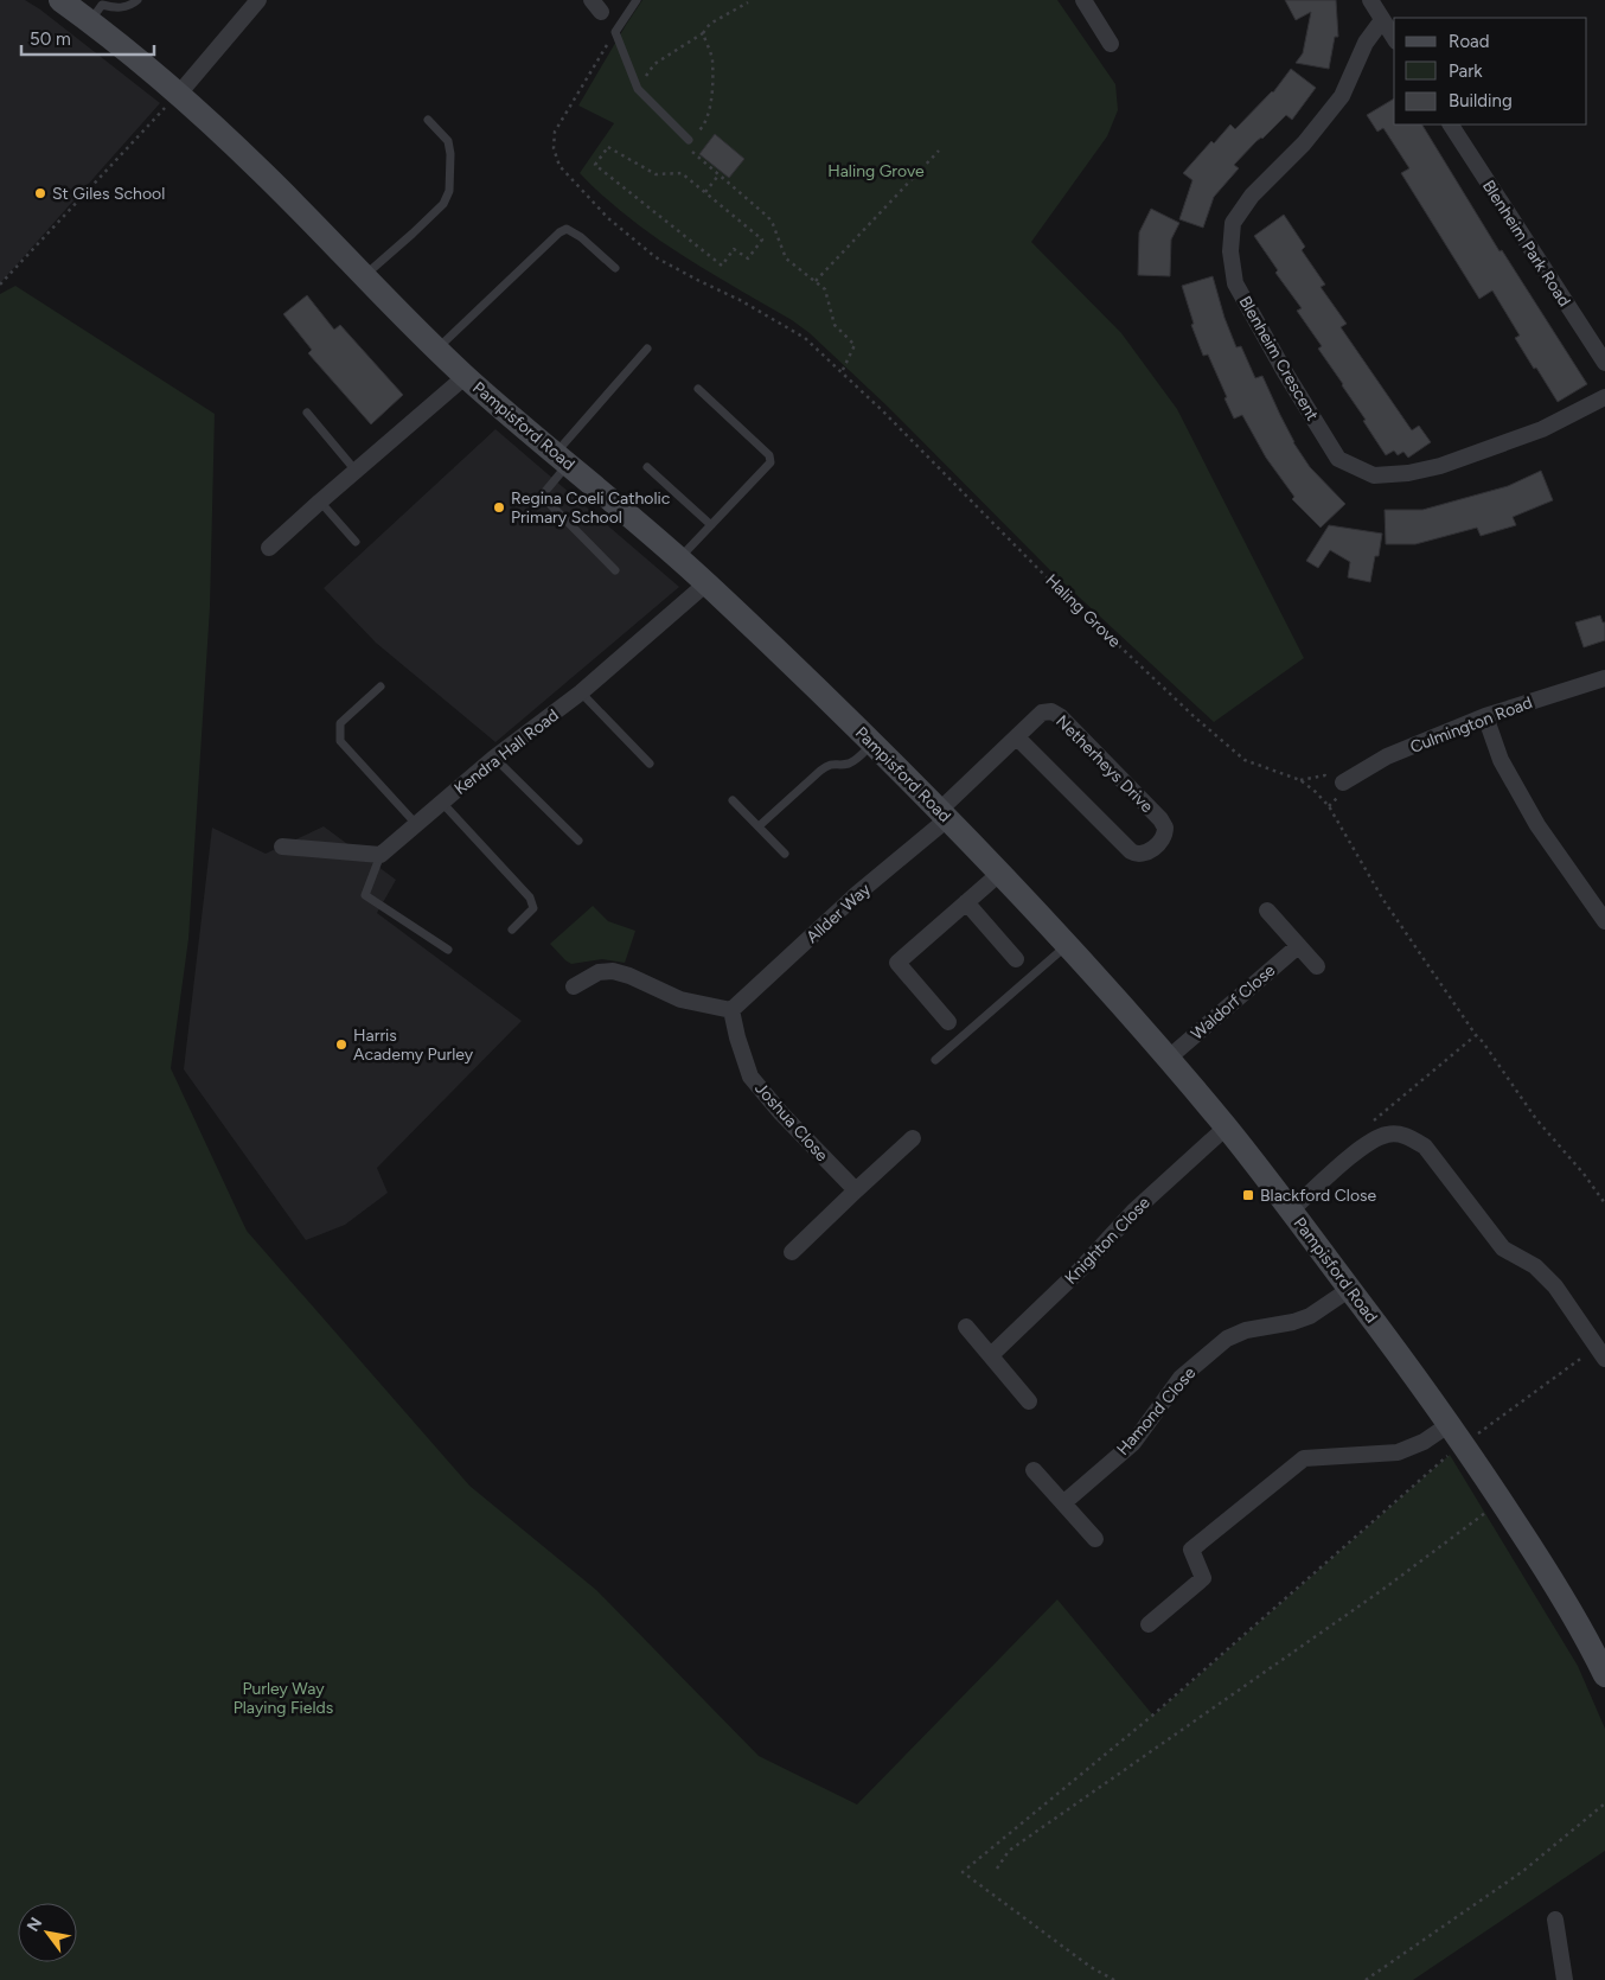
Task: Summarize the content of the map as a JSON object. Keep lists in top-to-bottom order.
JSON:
{
  "streets": {
    "street": [
      "Blenheim Park Road",
      "Blenheim Crescent",
      "Pampisford Road",
      "Culmington Road",
      "Kendra Hall Road",
      "Netherheys Drive",
      "Allder Way",
      "Waldorf Close",
      "Joshua Close",
      "Knighton Close",
      "Hamond Close"
    ],
    "path": ["Haling Grove"]
  },
  "crossings": [
    ["Pampisford Road", "Kendra Hall Road"],
    ["Pampisford Road", "Netherheys Drive"],
    ["Pampisford Road", "Allder Way"],
    ["Pampisford Road", "Waldorf Close"],
    ["Pampisford Road", "Knighton Close"],
    ["Pampisford Road", "Hamond Close"],
    ["Netherheys Drive", "Allder Way"],
    ["Allder Way", "Joshua Close"]
  ],
  "parks": ["Haling Grove", "Purley Way Playing Fields"],
  "places": {
    "other": ["St Giles School", "Regina Coeli Catholic Primary School", "Harris Academy Purley"],
    "transit": ["Blackford Close"]
  },
  "legend": ["Road", "Park", "Building"],
  "scale_bar": "50 m",
  "north": "top left"
}
